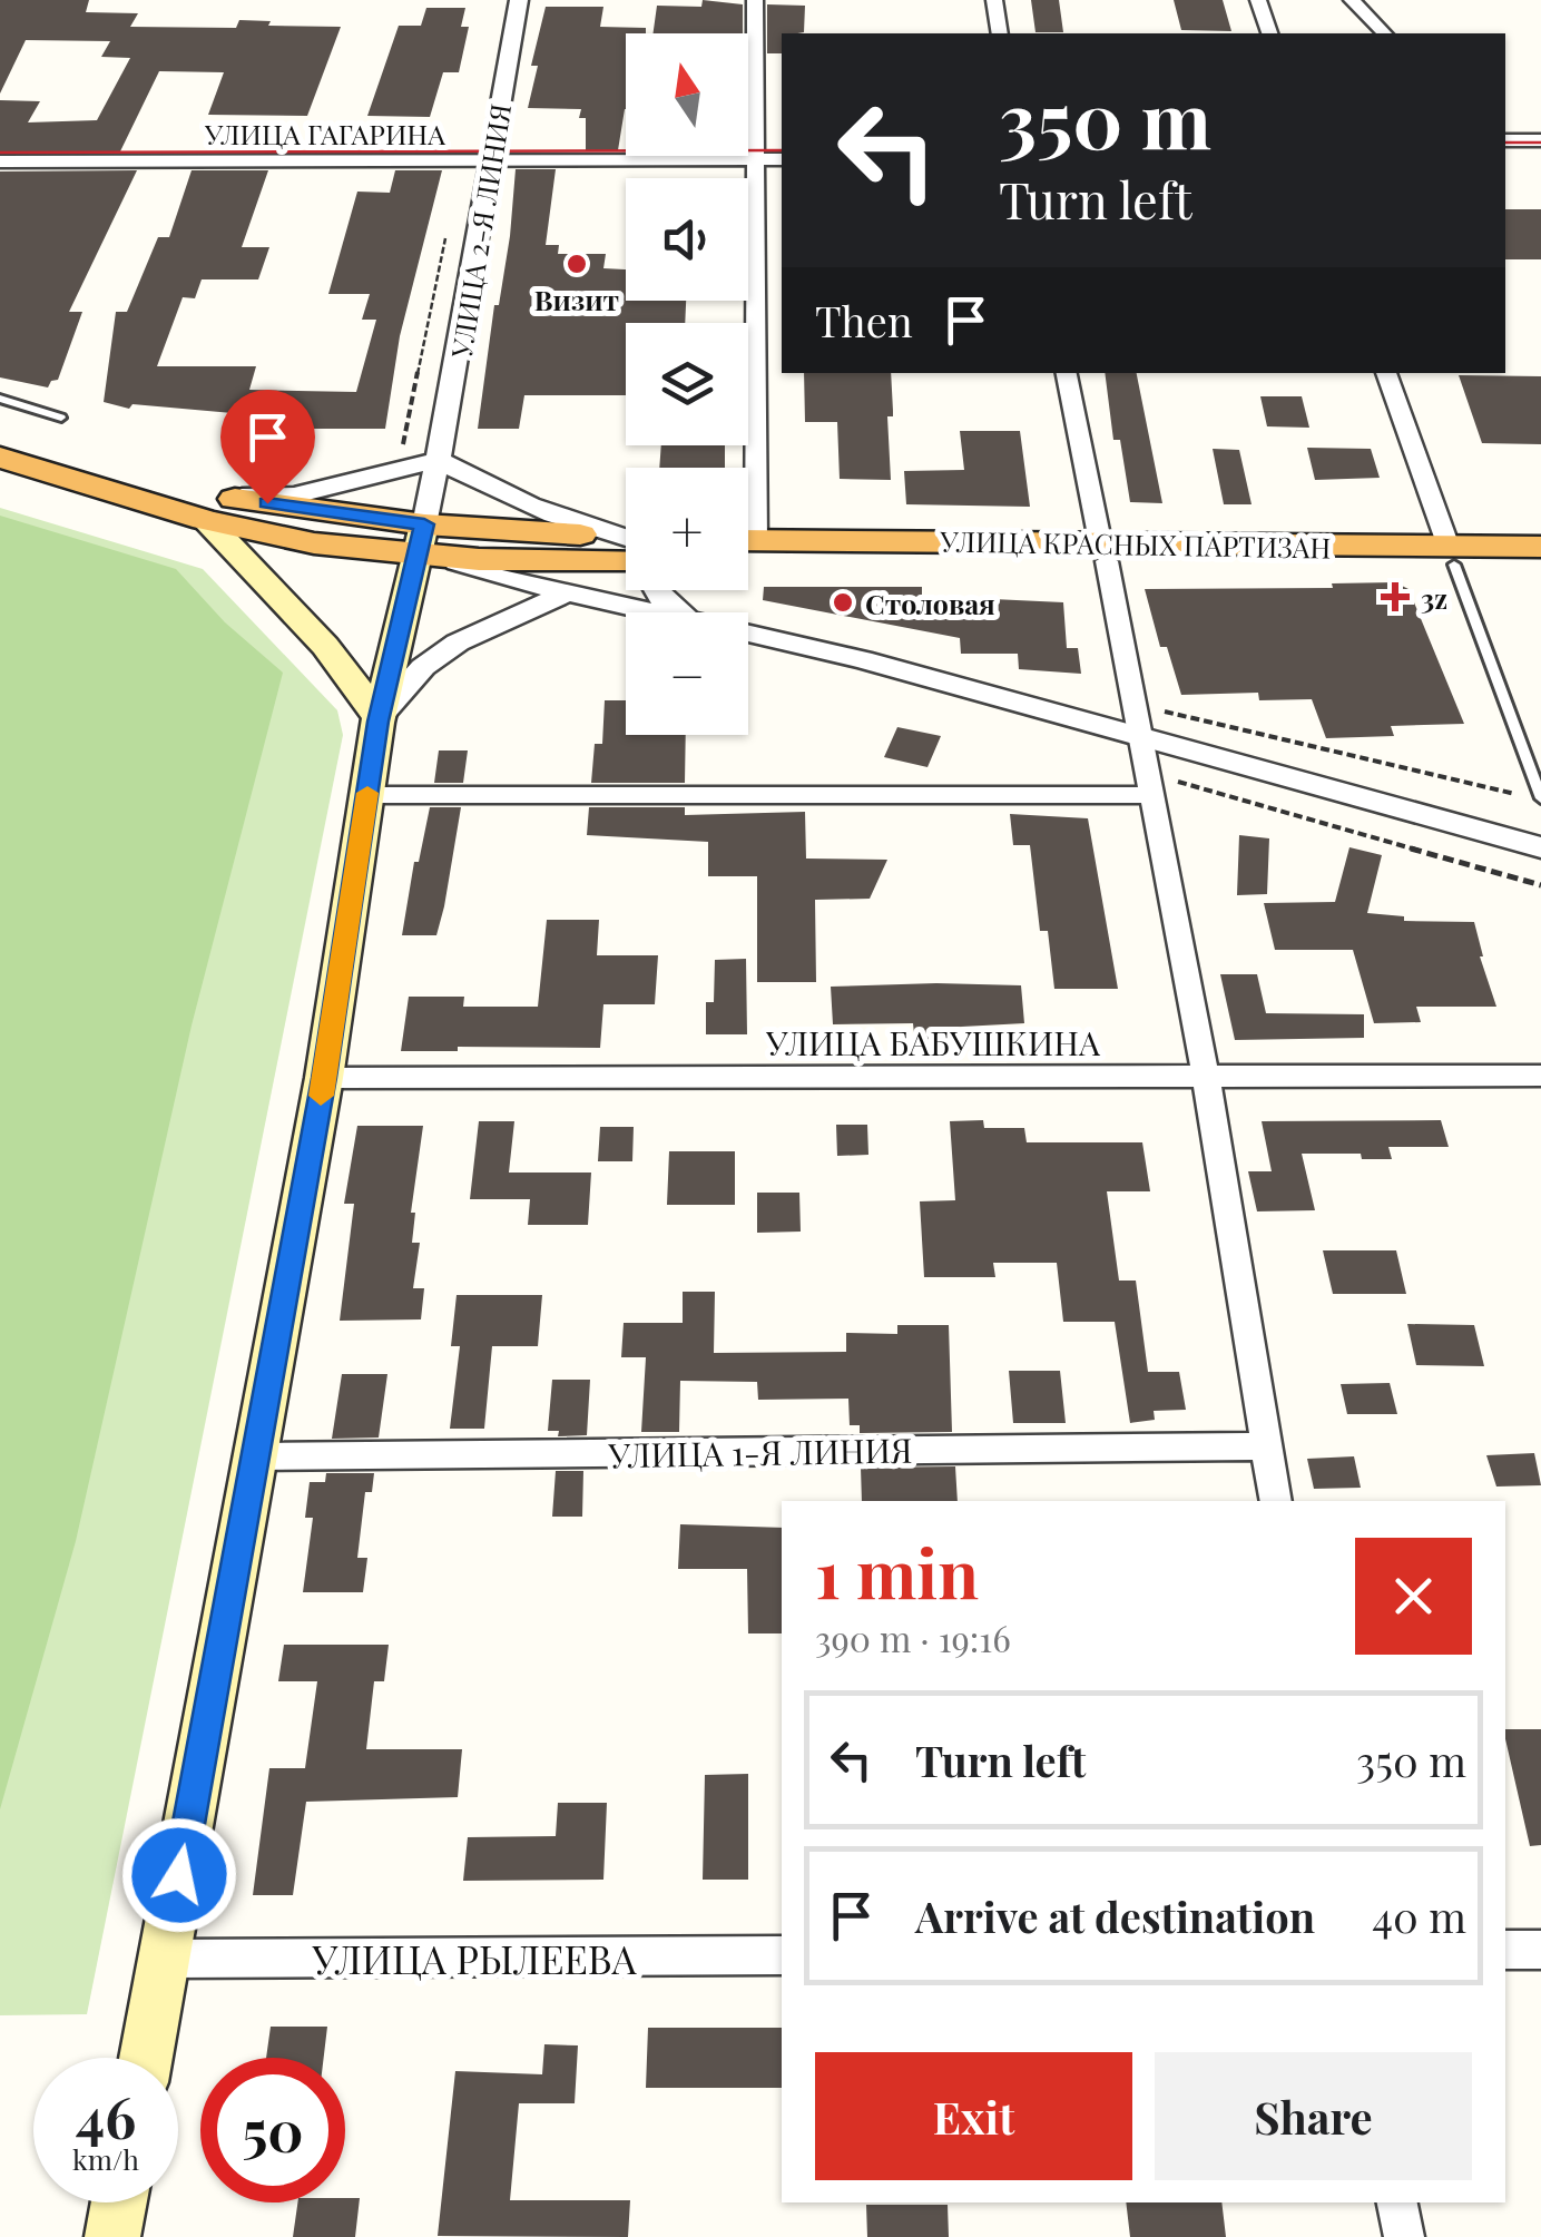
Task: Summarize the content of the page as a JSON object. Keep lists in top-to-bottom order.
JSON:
{
  "streets": {
    "highway": ["УЛИЦА КРАСНЫХ ПАРТИЗАН"],
    "street": [
      "УЛИЦА ГАГАРИНА",
      "УЛИЦА 2-Я ЛИНИЯ",
      "УЛИЦА БАБУШКИНА",
      "УЛИЦА 1-Я ЛИНИЯ",
      "УЛИЦА РЫЛЕЕВА"
    ]
  },
  "crossings": [
    ["УЛИЦА ГАГАРИНА", "УЛИЦА 2-Я ЛИНИЯ"]
  ],
  "places": {
    "other": ["Визит", "Столовая"],
    "health": ["3z"]
  },
  "north": "top",
  "page": {
    "map_buttons": ["+", "−"],
    "turn": ["350 m", "Turn left"],
    "then": "Then",
    "heading": ["1 min", "390 m · 19:16"],
    "list": [
      {
        "name": "Turn left",
        "value": "350 m"
      },
      {
        "name": "Arrive at destination",
        "value": "40 m"
      }
    ],
    "buttons": ["Exit", "Share"],
    "speed": "46 km/h",
    "limit": "50"
  }
}
